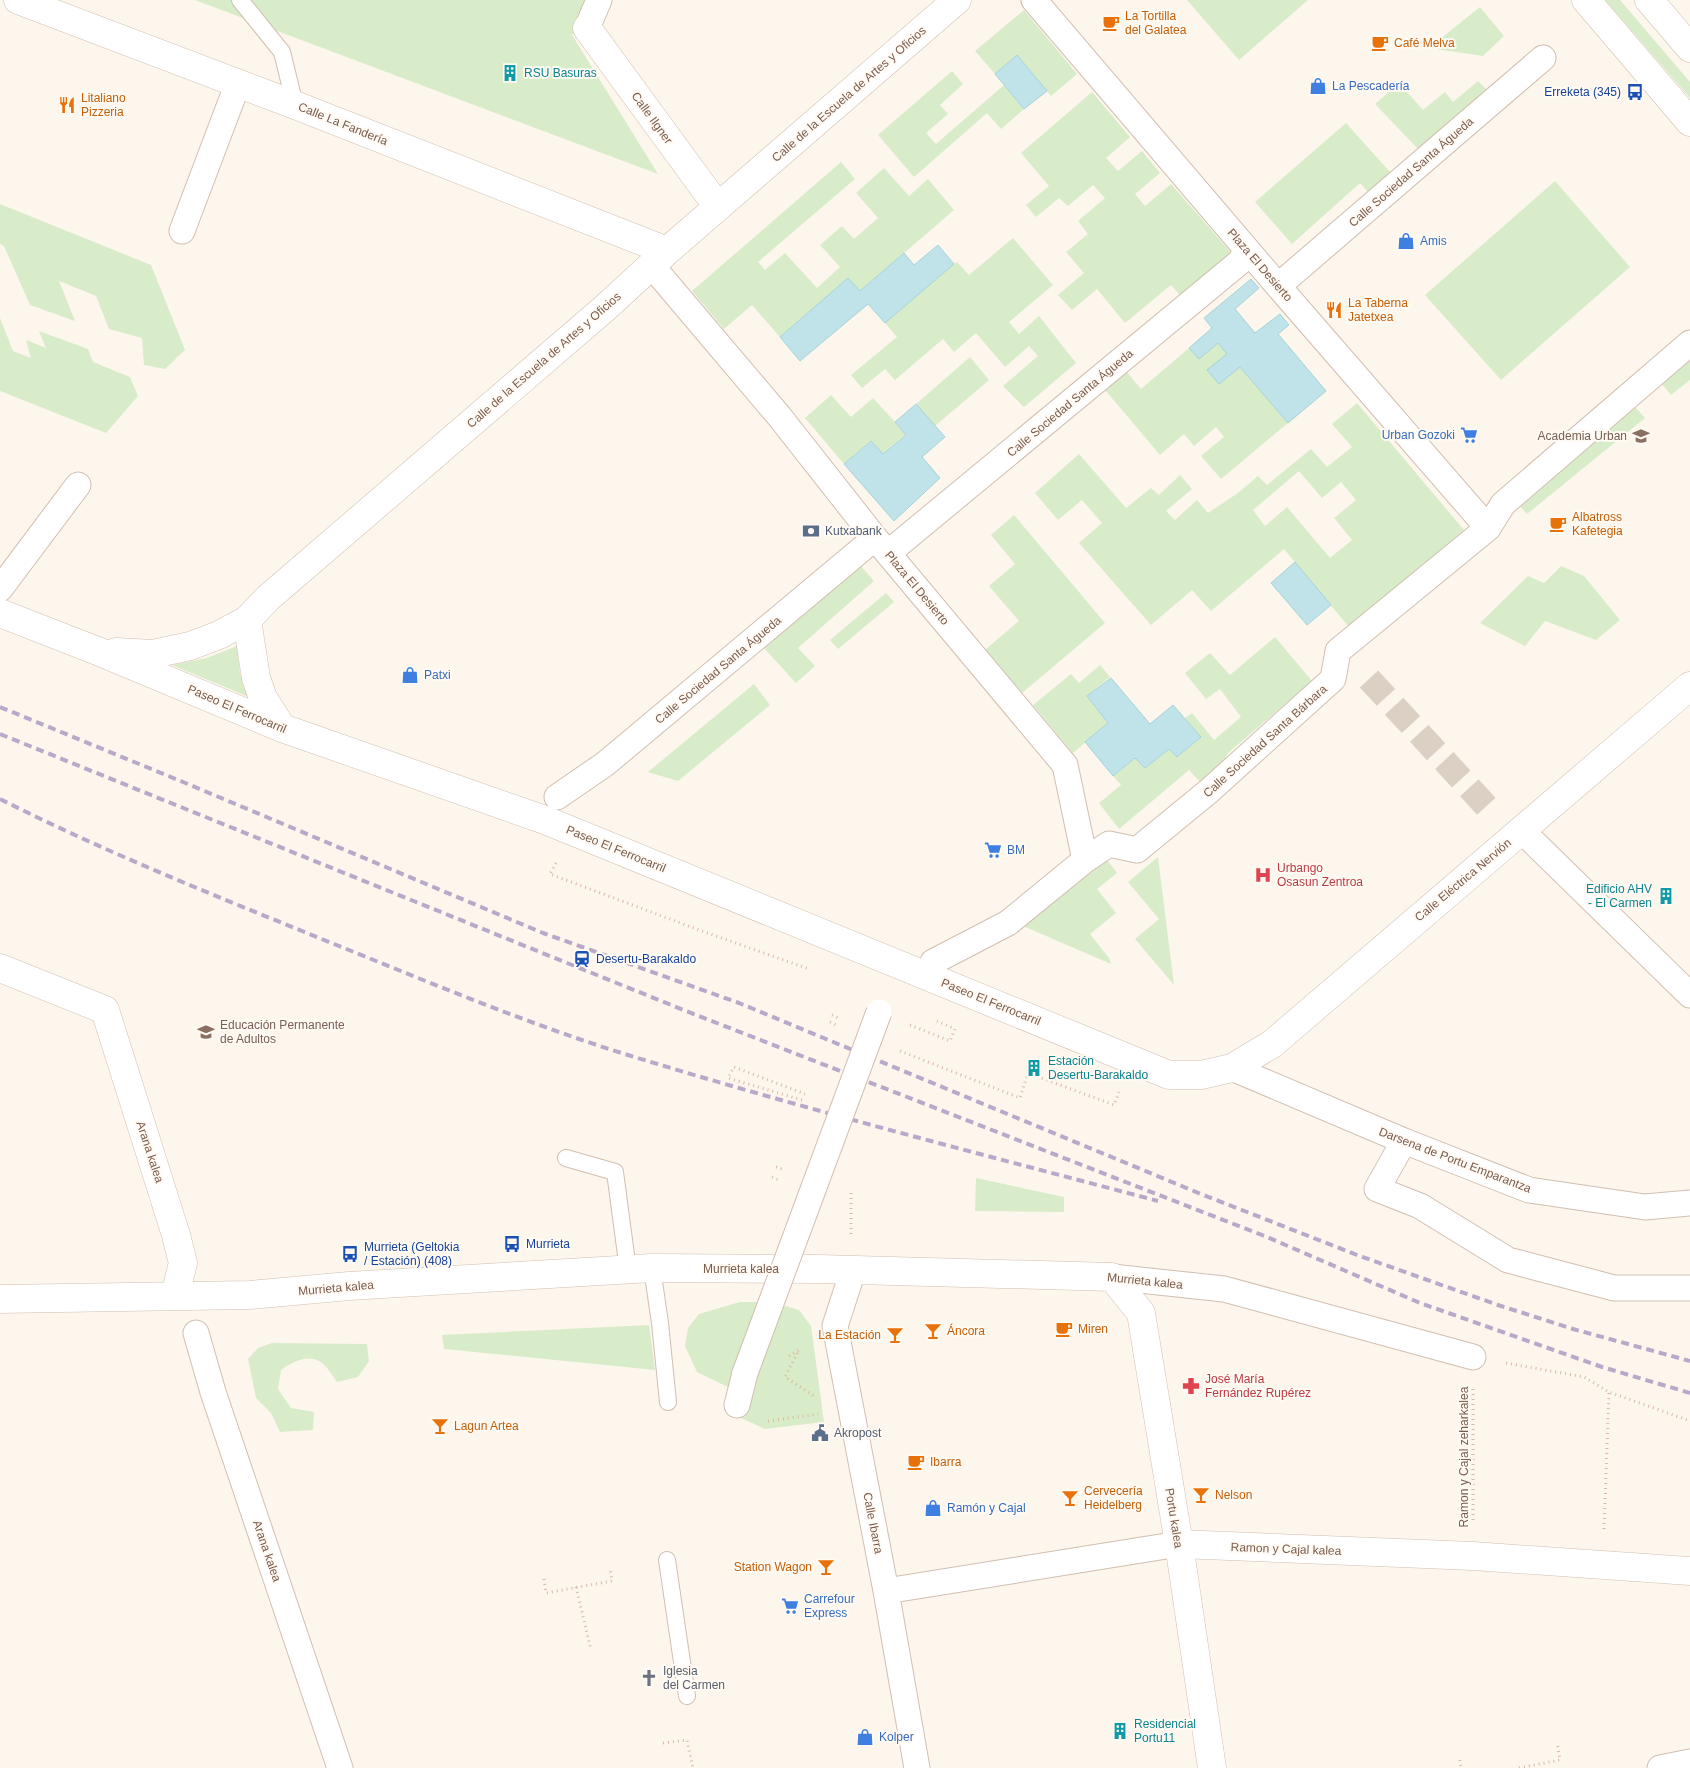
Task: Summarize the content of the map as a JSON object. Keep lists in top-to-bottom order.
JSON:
{
  "streets": {
    "street": [
      "Calle de la Escuela de Artes y Oficios",
      "Calle Ilgner",
      "Calle La Fandería",
      "Calle Sociedad Santa Águeda",
      "Plaza El Desierto",
      "Paseo El Ferrocarril",
      "Calle Sociedad Santa Bárbara",
      "Calle Eléctrica Nervión",
      "Arana kalea",
      "Darsena de Portu Emparantza",
      "Murrieta kalea",
      "Portu kalea",
      "Calle Ibarra",
      "Ramon y Cajal kalea"
    ],
    "path": ["Ramon y Cajal zeharkalea"]
  },
  "crossings": [
    ["Calle de la Escuela de Artes y Oficios", "Calle Ilgner"],
    ["Calle de la Escuela de Artes y Oficios", "Calle La Fandería"],
    ["Calle de la Escuela de Artes y Oficios", "Plaza El Desierto"],
    ["Calle de la Escuela de Artes y Oficios", "Paseo El Ferrocarril"],
    ["Calle La Fandería", "Plaza El Desierto"],
    ["Calle Sociedad Santa Águeda", "Plaza El Desierto"],
    ["Plaza El Desierto", "Calle Sociedad Santa Bárbara"],
    ["Paseo El Ferrocarril", "Calle Eléctrica Nervión"],
    ["Paseo El Ferrocarril", "Darsena de Portu Emparantza"],
    ["Calle Eléctrica Nervión", "Darsena de Portu Emparantza"],
    ["Arana kalea", "Murrieta kalea"],
    ["Murrieta kalea", "Ramon y Cajal zeharkalea"],
    ["Murrieta kalea", "Portu kalea"],
    ["Ramon y Cajal zeharkalea", "Ramon y Cajal kalea"],
    ["Portu kalea", "Ramon y Cajal kalea"],
    ["Calle Ibarra", "Ramon y Cajal kalea"]
  ],
  "places": {
    "cafe": [
      "La Tortilla del Galatea",
      "Café Melva",
      "Albatross Kafetegia",
      "Miren",
      "Ibarra"
    ],
    "building": [
      "RSU Basuras",
      "Edificio AHV - El Carmen",
      "Estación Desertu-Barakaldo",
      "Residencial Portu11"
    ],
    "shop": [
      "La Pescadería",
      "Amis",
      "Patxi",
      "Ramón y Cajal",
      "Kolper"
    ],
    "bus stop": ["Erreketa (345)", "Murrieta", "Murrieta (Geltokia / Estación) (408)"],
    "restaurant": ["Litaliano Pizzeria", "La Taberna Jatetxea"],
    "supermarket": ["Urban Gozoki", "BM", "Carrefour Express"],
    "school or university": ["Academia Urban", "Educación Permanente de Adultos"],
    "bank": ["Kutxabank"],
    "hospital": ["Urbango Osasun Zentroa"],
    "station": ["Desertu-Barakaldo"],
    "bar": [
      "Áncora",
      "La Estación",
      "Lagun Artea",
      "Nelson",
      "Cervecería Heidelberg",
      "Station Wagon"
    ],
    "pharmacy": ["José María Fernández Rupérez"],
    "public building": ["Akropost"],
    "church": ["Iglesia del Carmen"]
  }
}
